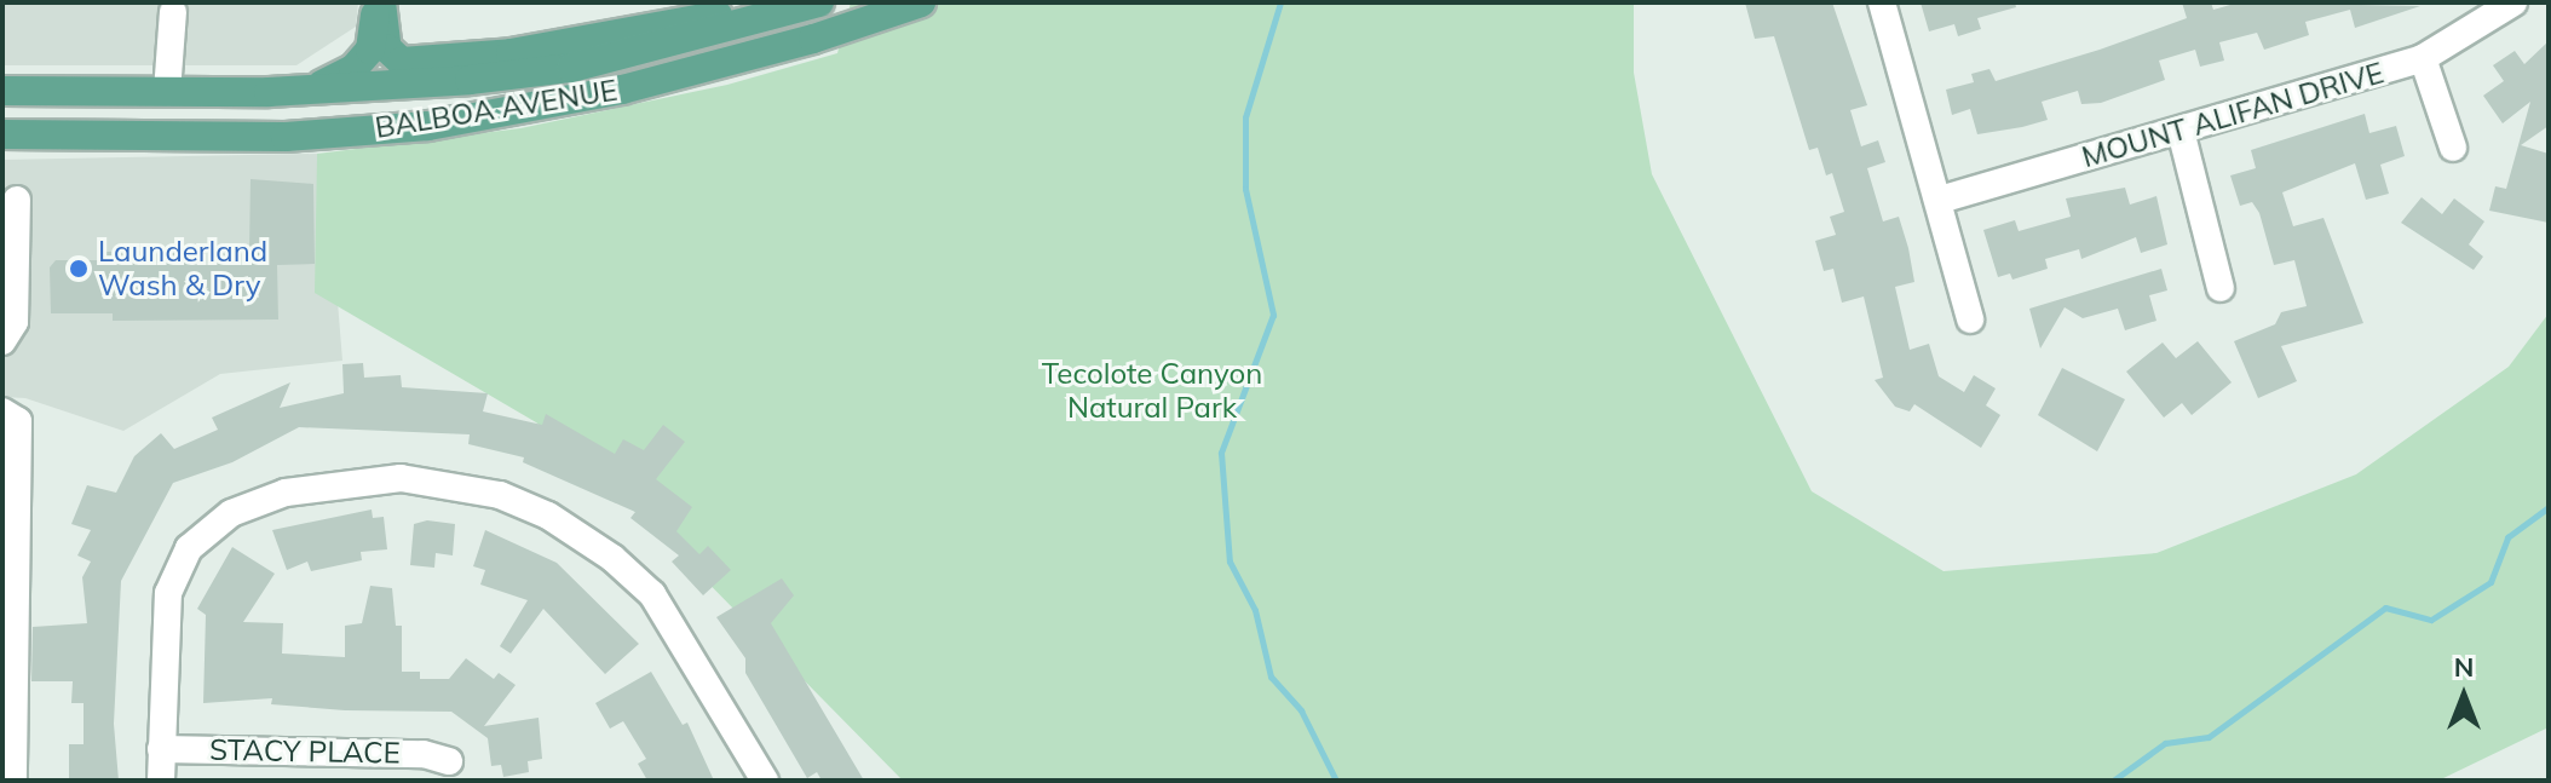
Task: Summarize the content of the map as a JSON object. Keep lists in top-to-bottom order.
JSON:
{
  "streets": {
    "main road": ["BALBOA AVENUE"],
    "street": ["MOUNT ALIFAN DRIVE", "STACY PLACE"]
  },
  "parks": ["Tecolote Canyon Natural Park"],
  "places": ["Launderland Wash & Dry"],
  "north": "top"
}
